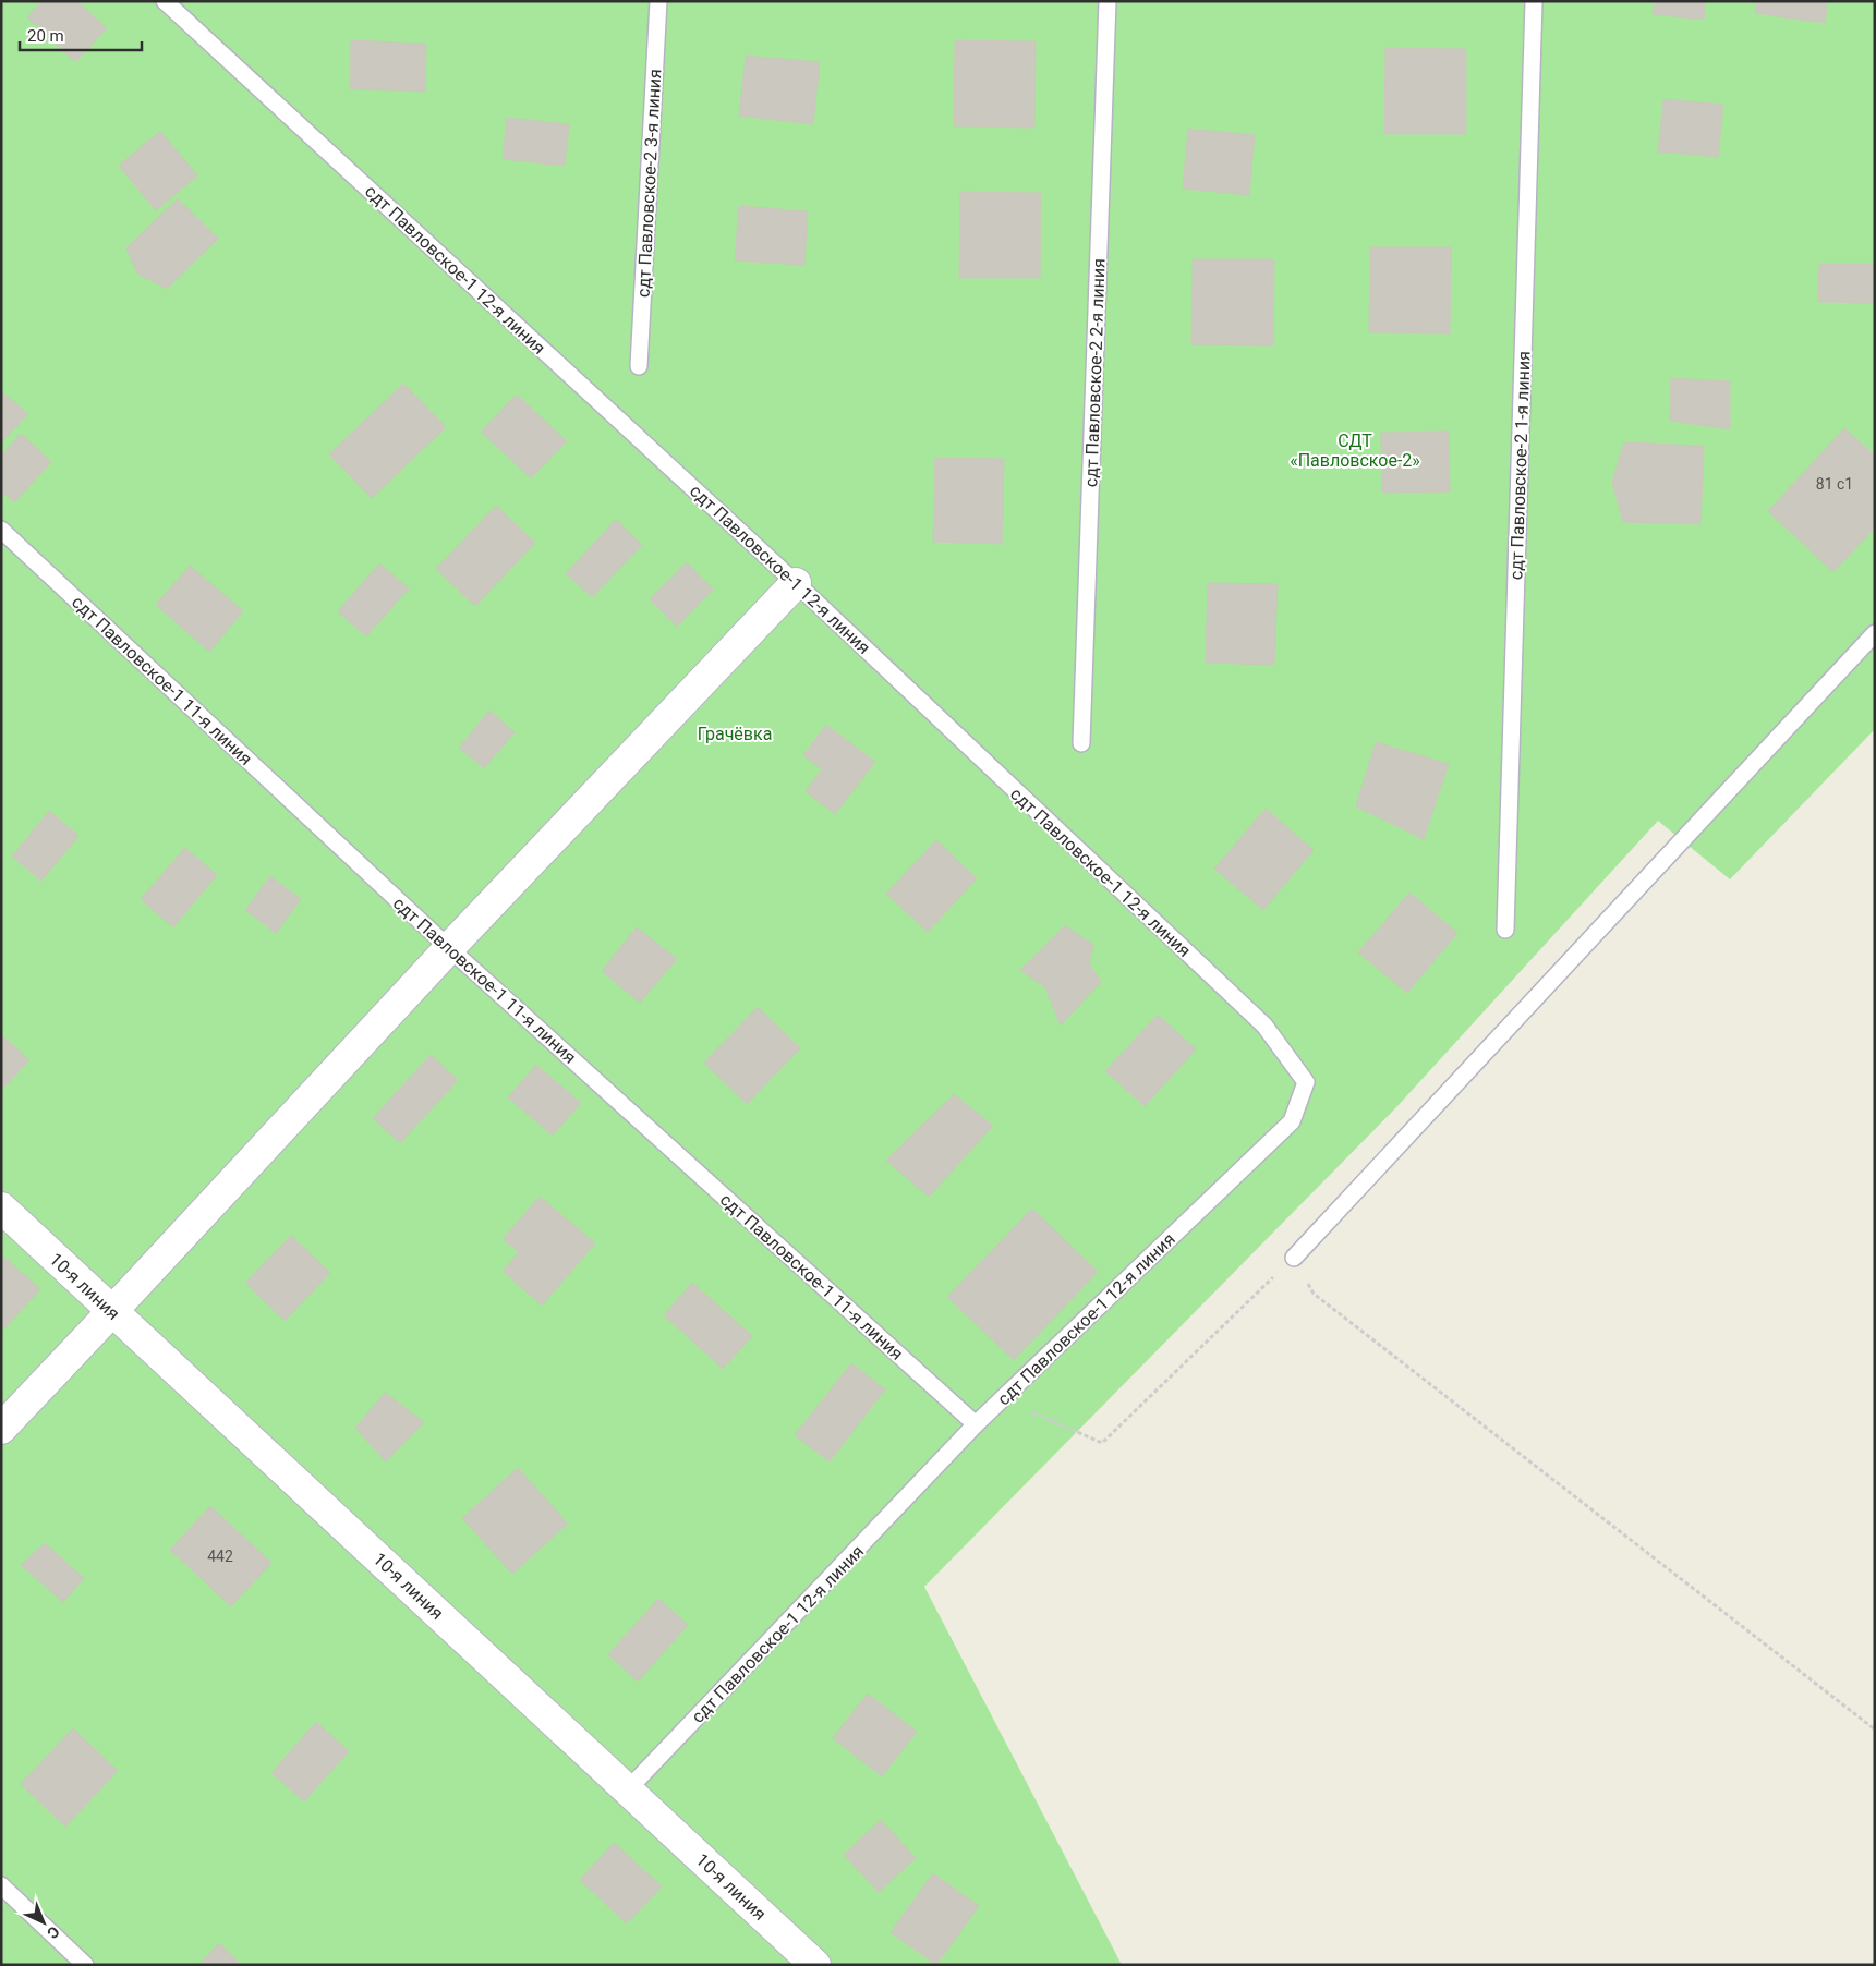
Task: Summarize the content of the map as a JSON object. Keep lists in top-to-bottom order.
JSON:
{
  "streets": {
    "street": ["10-я линия"],
    "lane": [
      "сдт Павловское-2 3-я линия",
      "сдт Павловское-1 12-я линия",
      "сдт Павловское-2 2-я линия",
      "сдт Павловское-2 1-я линия",
      "сдт Павловское-1 11-я линия"
    ]
  },
  "crossings": [
    ["сдт Павловское-1 12-я линия", "сдт Павловское-1 11-я линия"],
    ["сдт Павловское-1 12-я линия", "10-я линия"]
  ],
  "parks": ["СДТ «Павловское-2»", "Грачёвка"],
  "house_numbers": ["81 с1", "442"],
  "scale_bar": "20 m",
  "north": "bottom right"
}
